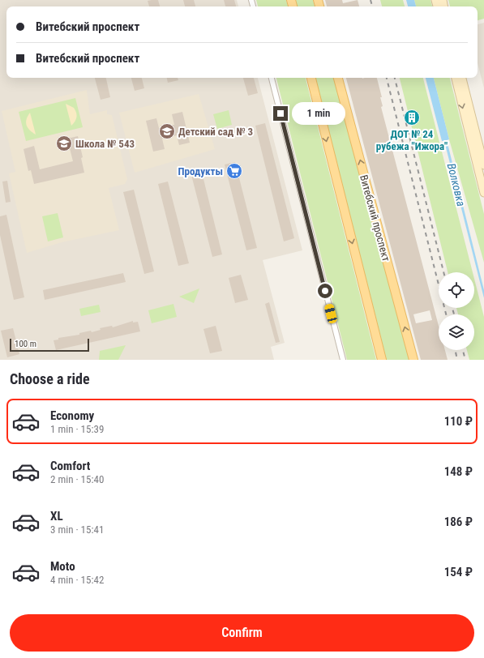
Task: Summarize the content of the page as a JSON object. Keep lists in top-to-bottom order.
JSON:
{
  "streets": {
    "main road": ["Витебский проспект"]
  },
  "water": ["Волковка"],
  "places": {
    "building": ["ДОТ № 24 рубежа \"Ижора\""],
    "school or university": ["Детский сад № 3", "Школа № 543"],
    "supermarket": ["Продукты"]
  },
  "scale_bar": "100 m",
  "page": {
    "banner": ["Витебский проспект", "Витебский проспект"],
    "bubble": "1 min",
    "scale": "100 m",
    "heading": "Choose a ride",
    "list": [
      {
        "name": "Economy",
        "note": "1 min · 15:39",
        "value": "110 ₽"
      },
      {
        "name": "Comfort",
        "note": "2 min · 15:40",
        "value": "148 ₽"
      },
      {
        "name": "XL",
        "note": "3 min · 15:41",
        "value": "186 ₽"
      },
      {
        "name": "Moto",
        "note": "4 min · 15:42",
        "value": "154 ₽"
      }
    ],
    "buttons": "Confirm"
  }
}
